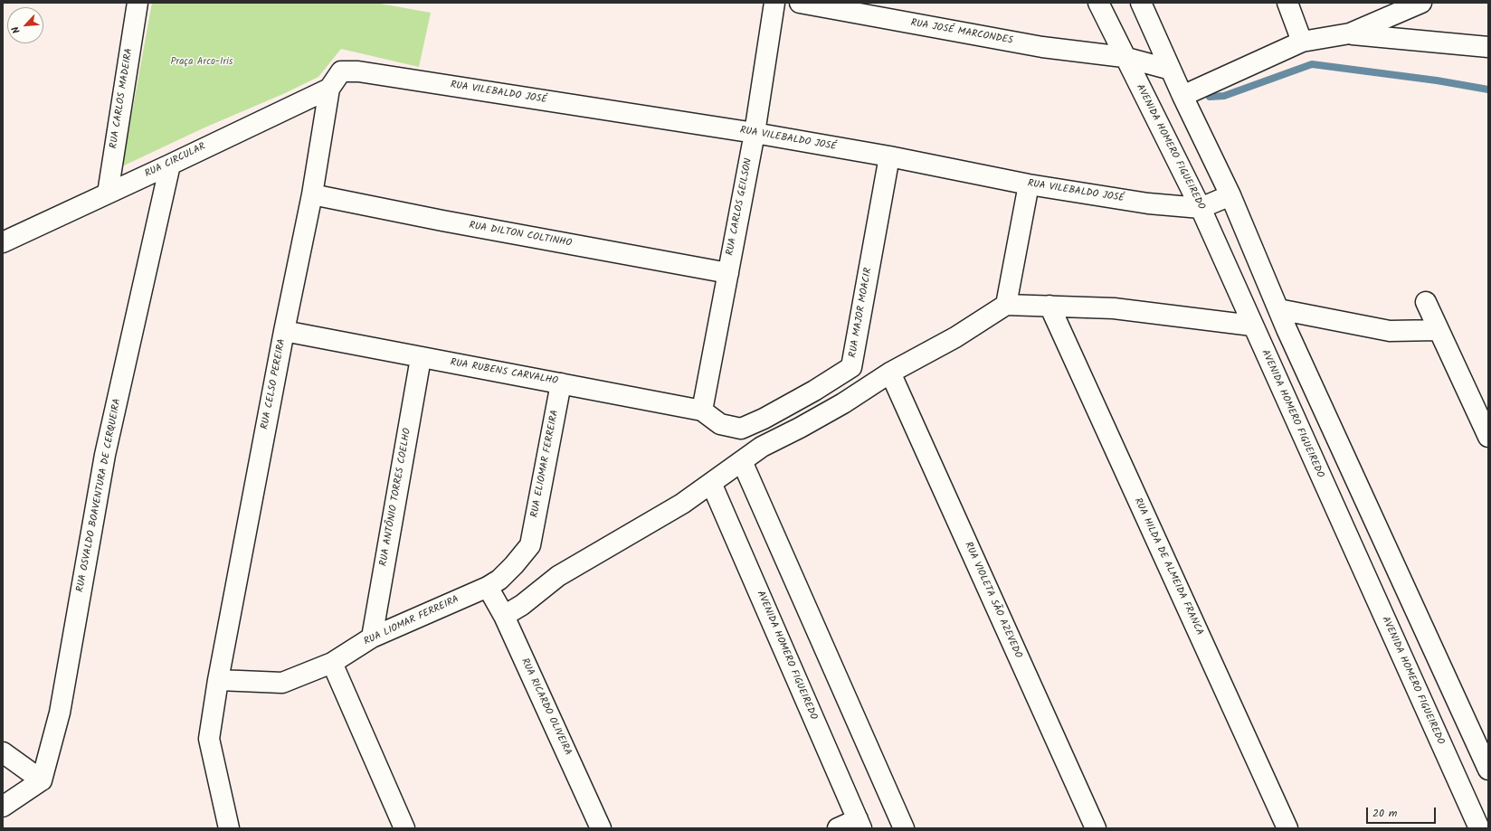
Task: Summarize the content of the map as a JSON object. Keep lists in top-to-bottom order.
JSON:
{
  "streets": {
    "street": [
      "RUA JOSÉ MARCONDES",
      "RUA VILEBALDO JOSÉ",
      "RUA CARLOS MADEIRA",
      "AVENIDA HOMERO FIGUEIREDO",
      "RUA CIRCULAR",
      "RUA CARLOS GEILSON",
      "RUA DILTON COLTINHO",
      "RUA MAJOR MOACIR",
      "RUA RUBENS CARVALHO",
      "RUA CELSO PEREIRA",
      "RUA ELIOMAR FERREIRA",
      "RUA OSVALDO BOAVENTURA DE CERQUEIRA",
      "RUA ANTÔNIO TORRES COELHO",
      "RUA HILDA DE ALMEIDA FRANCA",
      "RUA VIOLETA SÃO AZEVEDO",
      "RUA LIOMAR FERREIRA",
      "RUA RICARDO OLIVEIRA"
    ]
  },
  "crossings": [
    ["RUA JOSÉ MARCONDES", "AVENIDA HOMERO FIGUEIREDO"],
    ["RUA VILEBALDO JOSÉ", "AVENIDA HOMERO FIGUEIREDO"],
    ["RUA VILEBALDO JOSÉ", "RUA CIRCULAR"],
    ["RUA VILEBALDO JOSÉ", "RUA CARLOS GEILSON"],
    ["RUA VILEBALDO JOSÉ", "RUA MAJOR MOACIR"],
    ["RUA VILEBALDO JOSÉ", "RUA CELSO PEREIRA"],
    ["RUA CARLOS MADEIRA", "RUA CIRCULAR"],
    ["RUA CIRCULAR", "RUA CELSO PEREIRA"],
    ["RUA CIRCULAR", "RUA OSVALDO BOAVENTURA DE CERQUEIRA"],
    ["RUA CARLOS GEILSON", "RUA DILTON COLTINHO"],
    ["RUA CARLOS GEILSON", "RUA RUBENS CARVALHO"],
    ["RUA DILTON COLTINHO", "RUA CELSO PEREIRA"],
    ["RUA MAJOR MOACIR", "RUA RUBENS CARVALHO"],
    ["RUA RUBENS CARVALHO", "RUA CELSO PEREIRA"],
    ["RUA RUBENS CARVALHO", "RUA ELIOMAR FERREIRA"],
    ["RUA RUBENS CARVALHO", "RUA ANTÔNIO TORRES COELHO"],
    ["RUA CELSO PEREIRA", "RUA LIOMAR FERREIRA"],
    ["RUA ELIOMAR FERREIRA", "RUA LIOMAR FERREIRA"],
    ["RUA ANTÔNIO TORRES COELHO", "RUA LIOMAR FERREIRA"],
    ["RUA LIOMAR FERREIRA", "RUA RICARDO OLIVEIRA"]
  ],
  "parks": ["Praça Arco-Iris"],
  "scale_bar": "20 m",
  "north": "bottom left"
}
